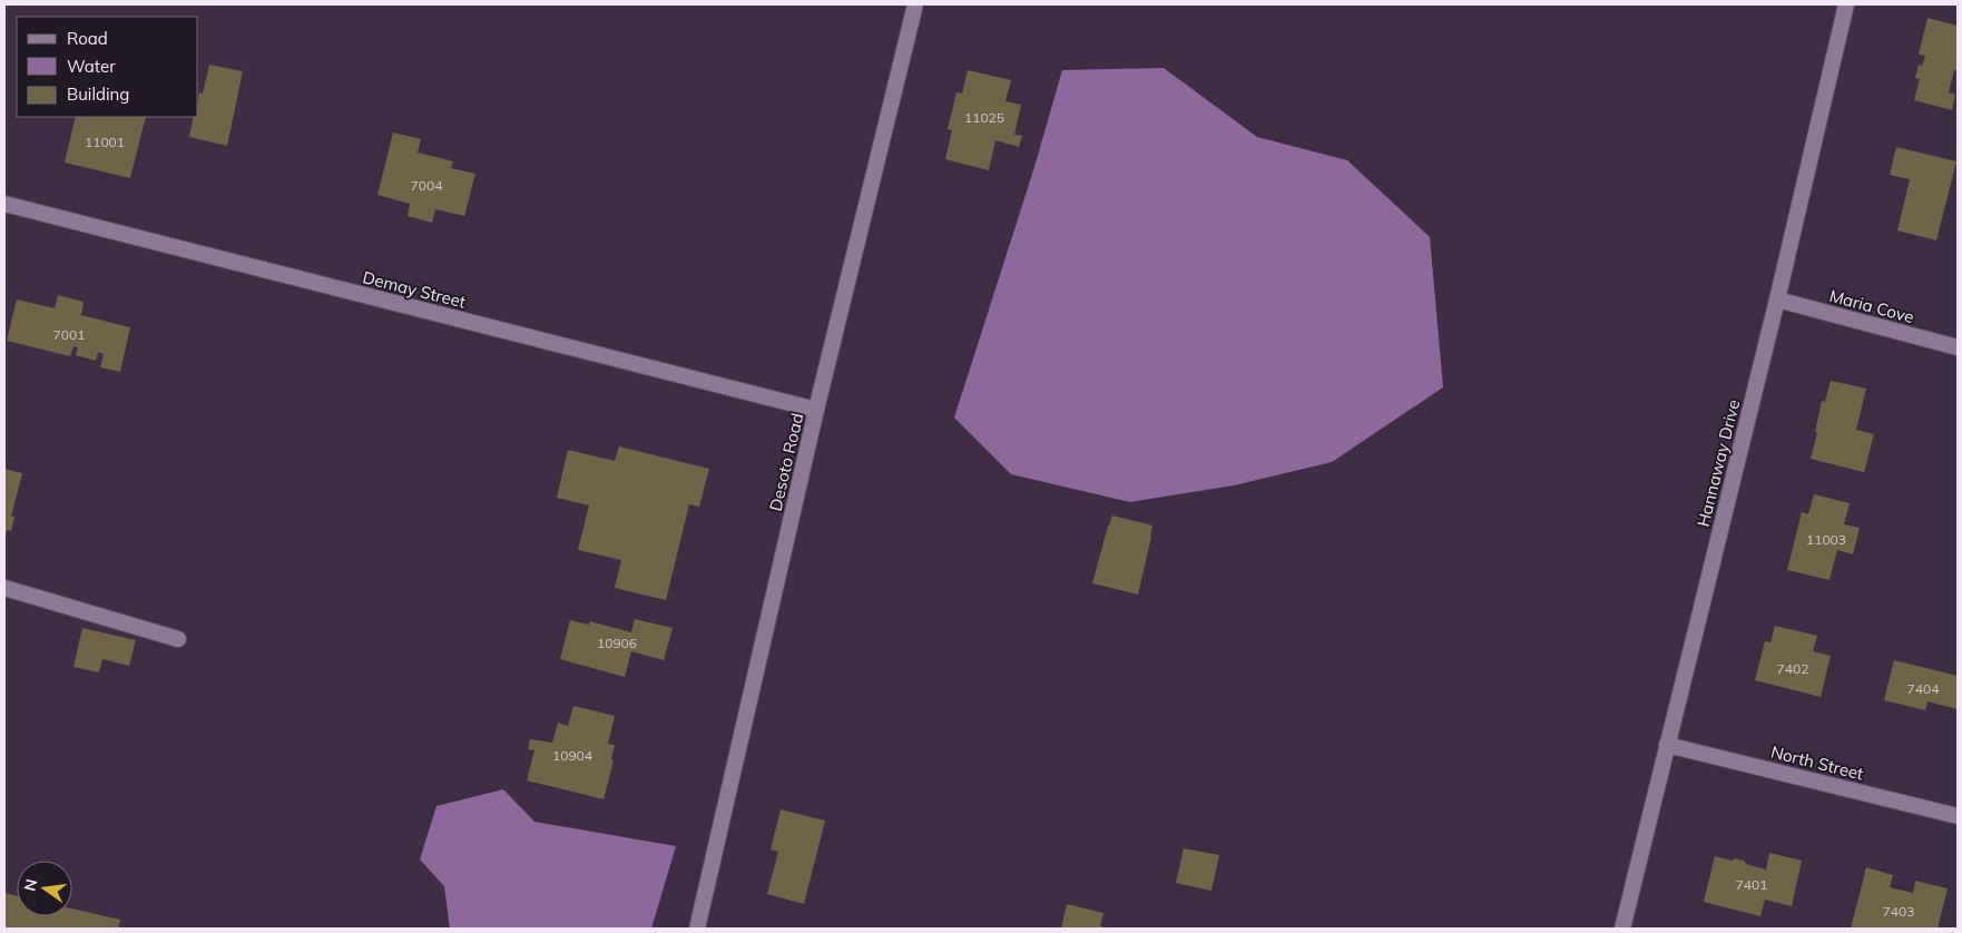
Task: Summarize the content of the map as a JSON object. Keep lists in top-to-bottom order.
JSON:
{
  "streets": {
    "street": [
      "Demay Street",
      "Maria Cove",
      "Desoto Road",
      "Hannaway Drive",
      "North Street"
    ]
  },
  "crossings": [
    ["Demay Street", "Desoto Road"],
    ["Maria Cove", "Hannaway Drive"],
    ["Hannaway Drive", "North Street"]
  ],
  "house_numbers": [
    "11025",
    "11001",
    "7004",
    "7001",
    "11003",
    "10906",
    "7402",
    "7404",
    "10904",
    "7401",
    "7403"
  ],
  "legend": ["Road", "Water", "Building"],
  "north": "left"
}
